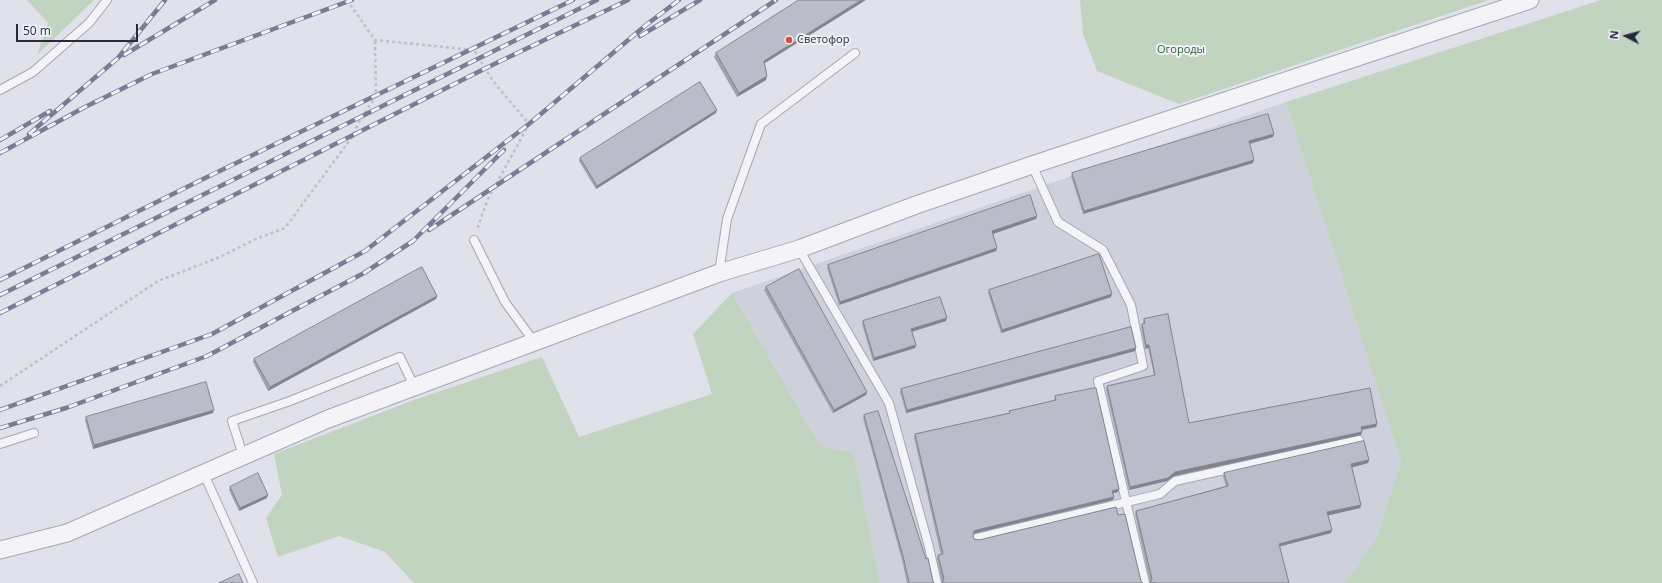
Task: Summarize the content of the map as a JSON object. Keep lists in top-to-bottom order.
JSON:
{
  "parks": ["Огороды"],
  "places": ["Светофор"],
  "scale_bar": "50 m",
  "north": "left"
}
